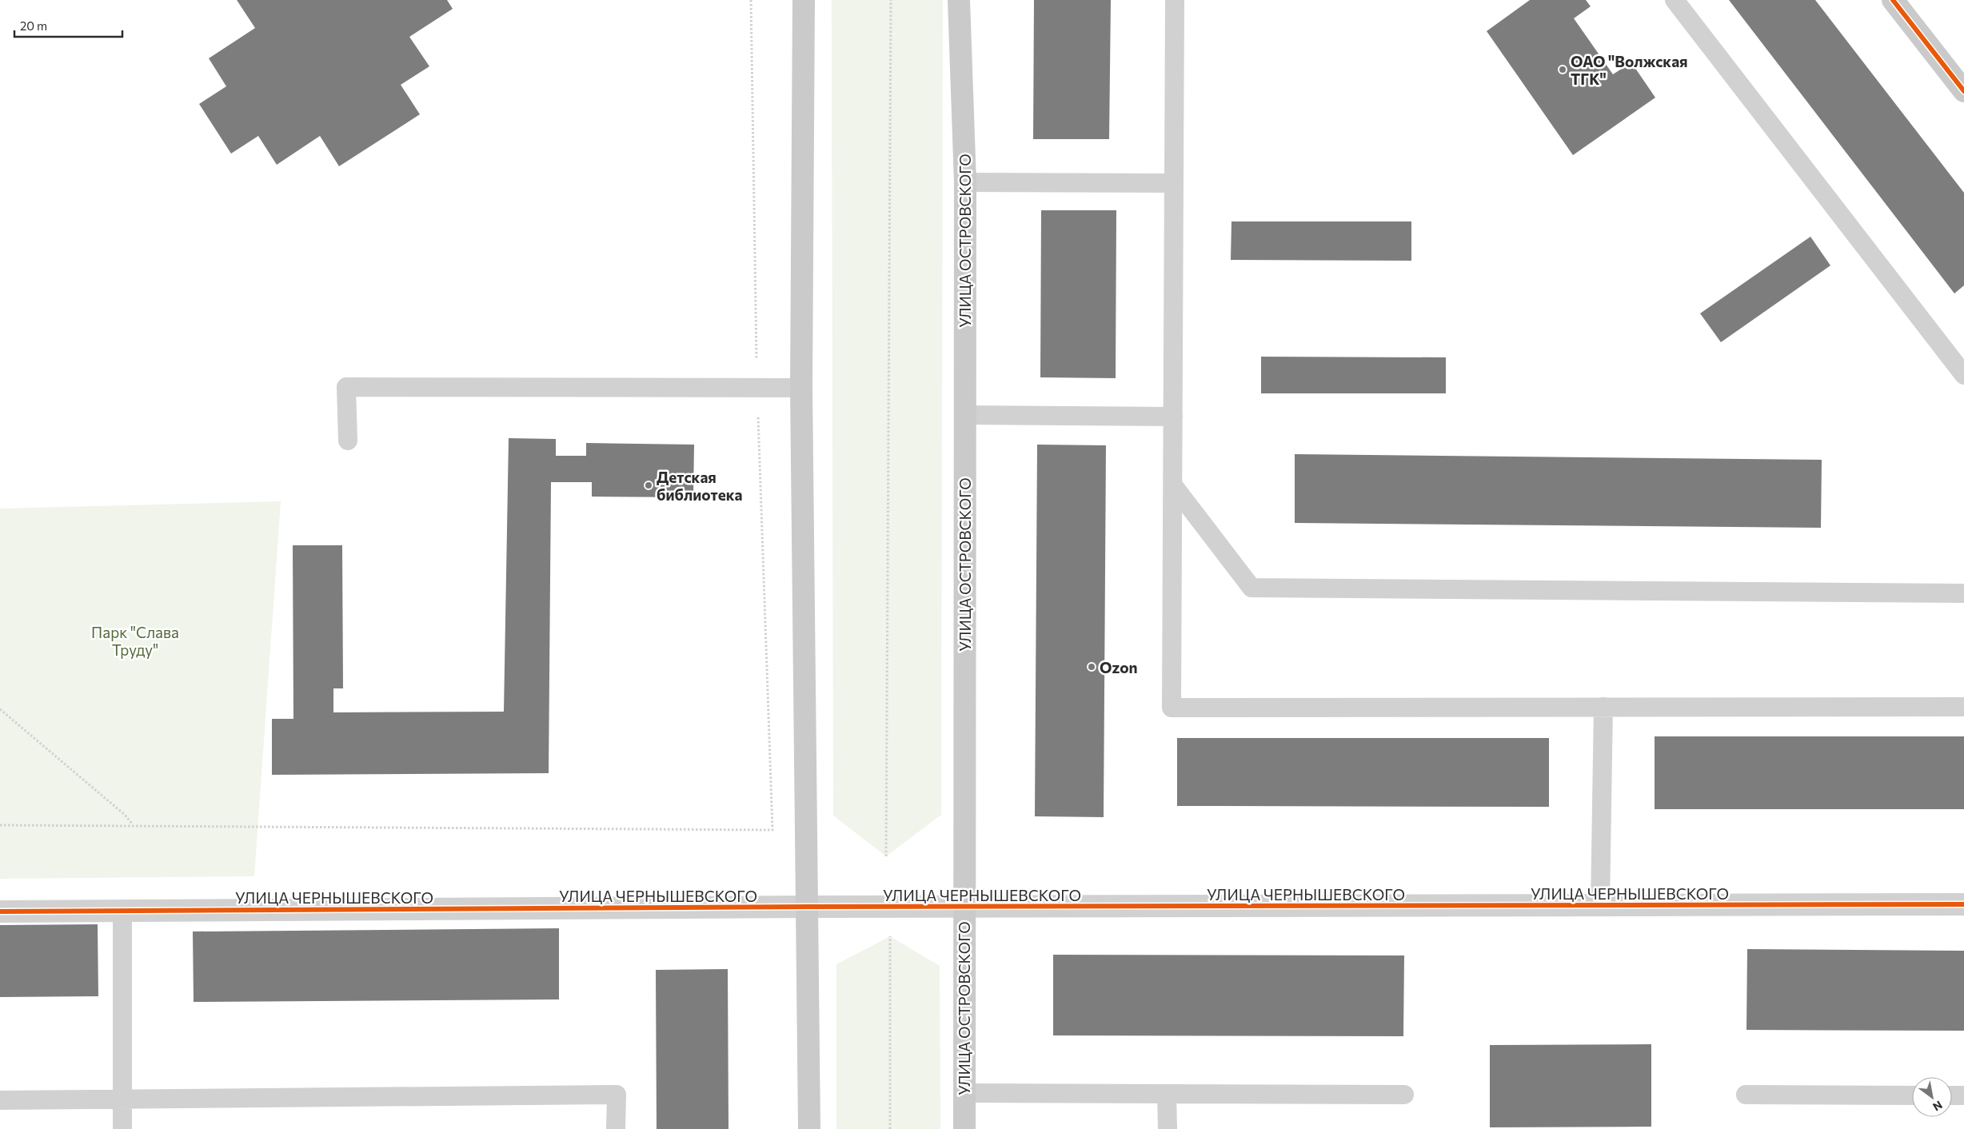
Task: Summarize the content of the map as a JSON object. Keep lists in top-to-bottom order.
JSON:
{
  "streets": {
    "main road": ["УЛИЦА ОСТРОВСКОГО"],
    "street": ["УЛИЦА ЧЕРНЫШЕВСКОГО"]
  },
  "crossings": [
    ["УЛИЦА ОСТРОВСКОГО", "УЛИЦА ЧЕРНЫШЕВСКОГО"]
  ],
  "parks": ["Парк \"Слава Труду\""],
  "places": ["ОАО \"Волжская ТГК\"", "Детская библиотека", "Ozon"],
  "scale_bar": "20 m",
  "north": "bottom right"
}
